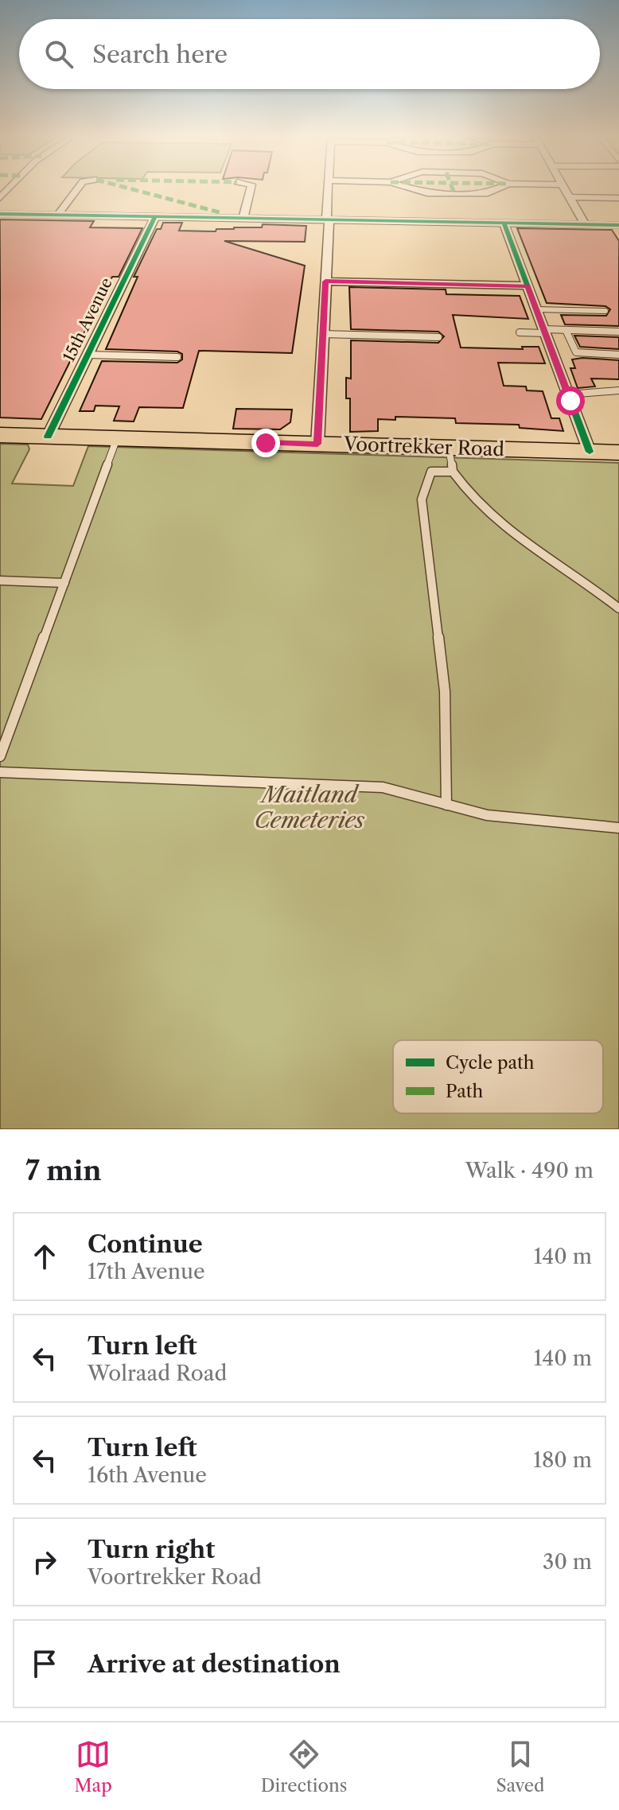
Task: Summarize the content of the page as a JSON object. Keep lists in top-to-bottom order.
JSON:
{
  "streets": {
    "main road": ["Voortrekker Road"],
    "street": ["15th Avenue"]
  },
  "crossings": [
    ["15th Avenue", "Voortrekker Road"]
  ],
  "parks": ["Maitland Cemeteries"],
  "legend": ["Cycle path", "Path"],
  "page": {
    "search": "Search here",
    "heading": ["7 min", "Walk · 490 m"],
    "list": [
      ["Continue", "17th Avenue", "140 m"],
      ["Turn left", "Wolraad Road", "140 m"],
      ["Turn left", "16th Avenue", "180 m"],
      ["Turn right", "Voortrekker Road", "30 m"],
      "Arrive at destination"
    ],
    "nav": ["Map", "Directions", "Saved"]
  }
}
